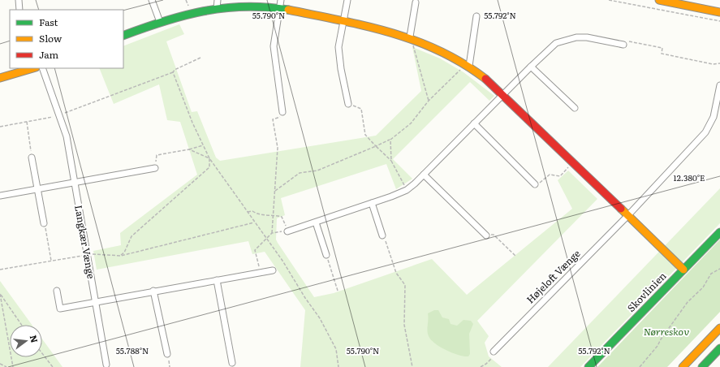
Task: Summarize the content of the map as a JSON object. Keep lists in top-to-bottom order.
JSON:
{
  "streets": {
    "main road": ["Skovlinien"],
    "street": ["Langkær Vænge", "Højeloft Vænge"]
  },
  "parks": ["Nørreskov"],
  "legend": ["Fast", "Slow", "Jam"],
  "north": "right",
  "coordinates": [
    "55.790°N",
    "55.792°N",
    "12.380°E",
    "55.788°N"
  ]
}
